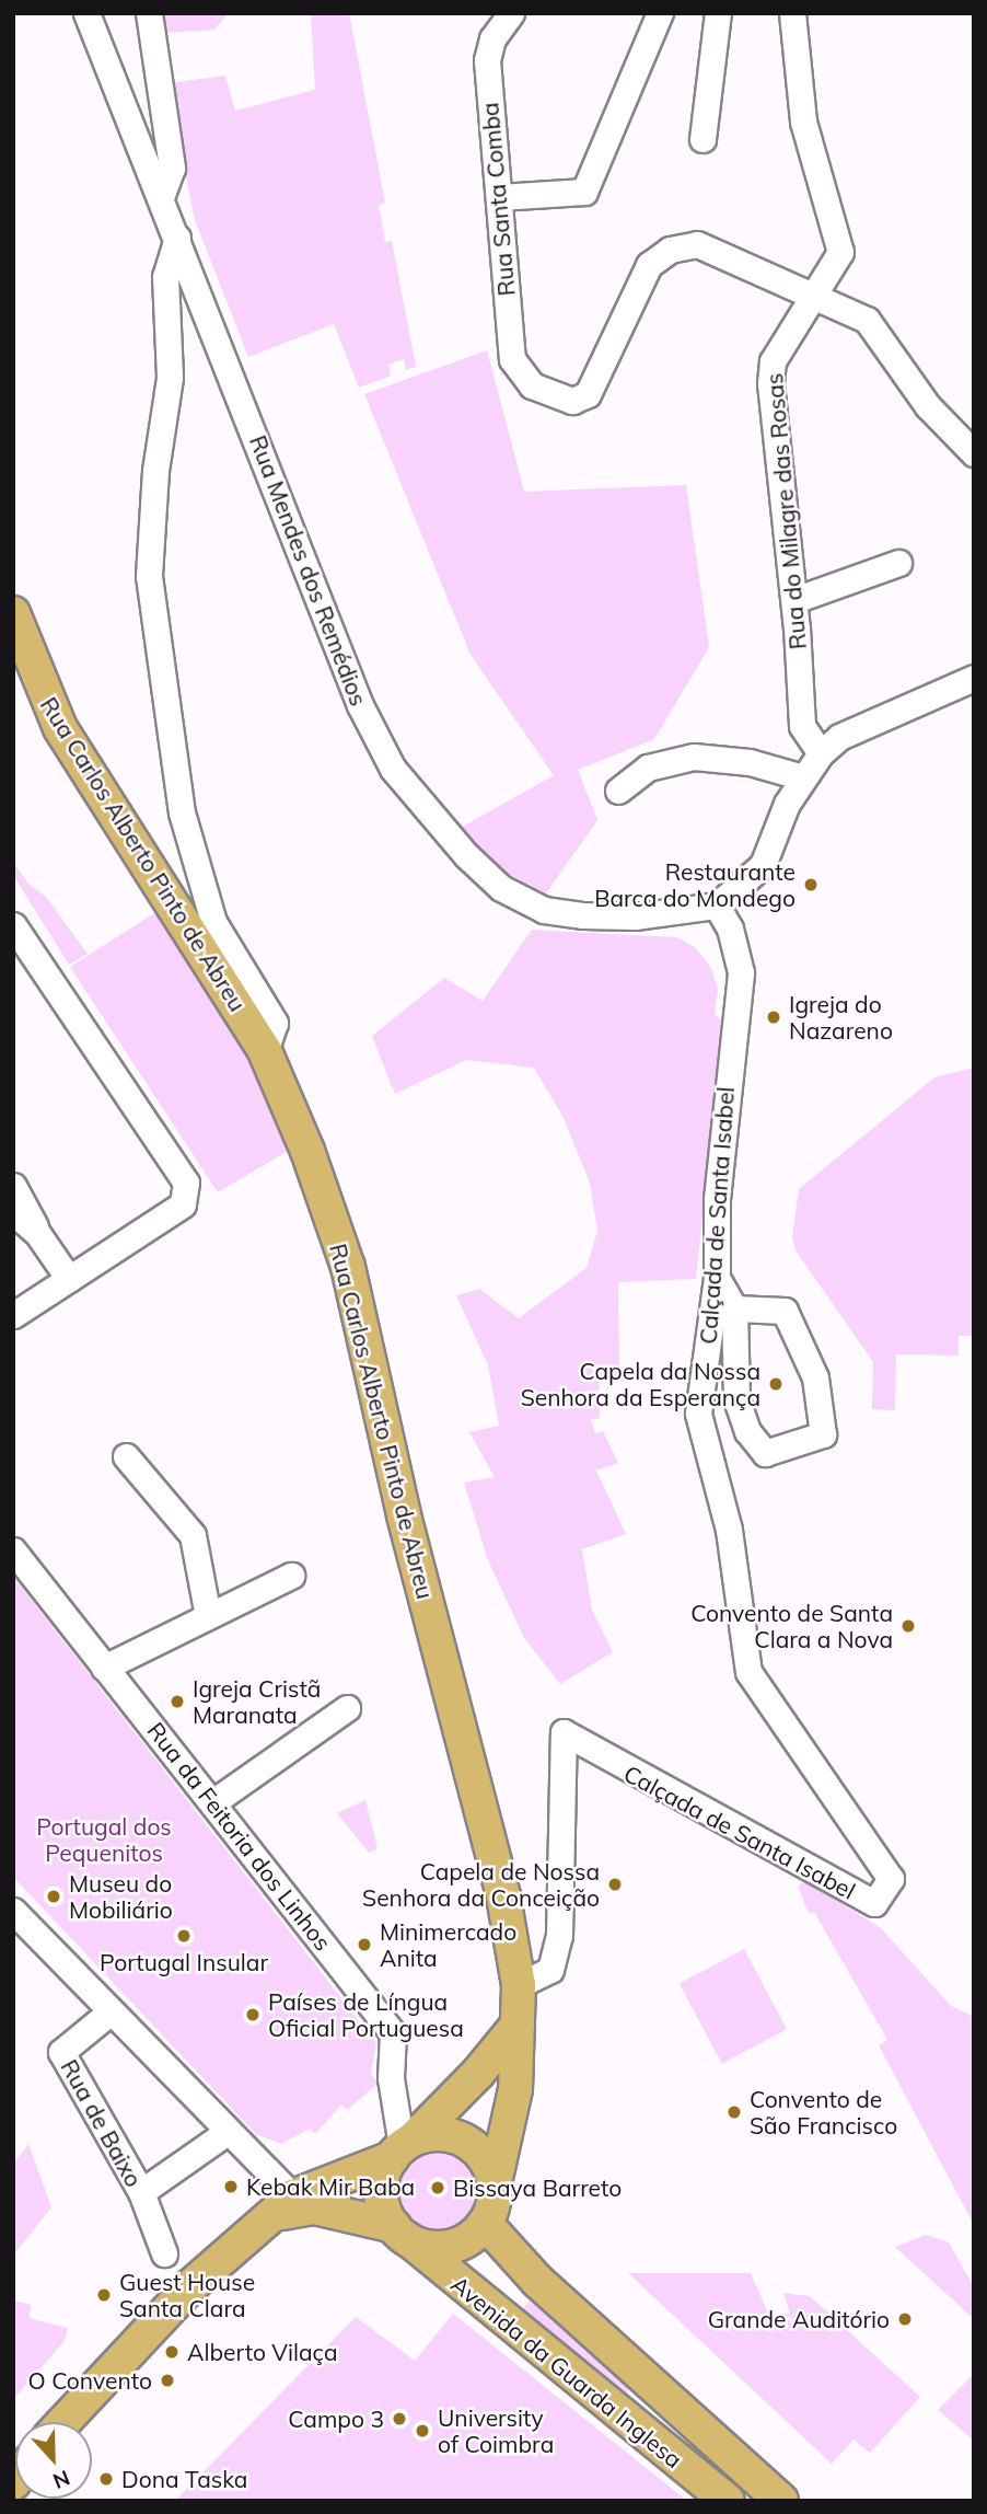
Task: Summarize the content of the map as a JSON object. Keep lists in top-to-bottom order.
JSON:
{
  "streets": {
    "main road": ["Rua Carlos Alberto Pinto de Abreu", "Avenida da Guarda Inglesa"],
    "street": [
      "Rua Santa Comba",
      "Rua do Milagre das Rosas",
      "Rua Mendes dos Remédios",
      "Calçada de Santa Isabel",
      "Rua da Feitoria dos Linhos",
      "Rua de Baixo"
    ]
  },
  "crossings": [
    ["Rua Santa Comba", "Rua do Milagre das Rosas"],
    ["Rua Mendes dos Remédios", "Calçada de Santa Isabel"],
    ["Rua Carlos Alberto Pinto de Abreu", "Calçada de Santa Isabel"],
    ["Rua Carlos Alberto Pinto de Abreu", "Rua da Feitoria dos Linhos"],
    ["Rua Carlos Alberto Pinto de Abreu", "Avenida da Guarda Inglesa"],
    ["Rua da Feitoria dos Linhos", "Avenida da Guarda Inglesa"]
  ],
  "parks": ["Portugal dos Pequenitos"],
  "places": [
    "Restaurante Barca do Mondego",
    "Igreja do Nazareno",
    "Capela da Nossa Senhora da Esperança",
    "Convento de Santa Clara a Nova",
    "Igreja Cristã Maranata",
    "Capela de Nossa Senhora da Conceição",
    "Museu do Mobiliário",
    "Portugal Insular",
    "Minimercado Anita",
    "Países de Língua Oficial Portuguesa",
    "Convento de São Francisco",
    "Kebak Mir Baba",
    "Bissaya Barreto",
    "Guest House Santa Clara",
    "Grande Auditório",
    "Alberto Vilaça",
    "O Convento",
    "Campo 3",
    "University of Coimbra",
    "Dona Taska"
  ],
  "north": "bottom"
}
